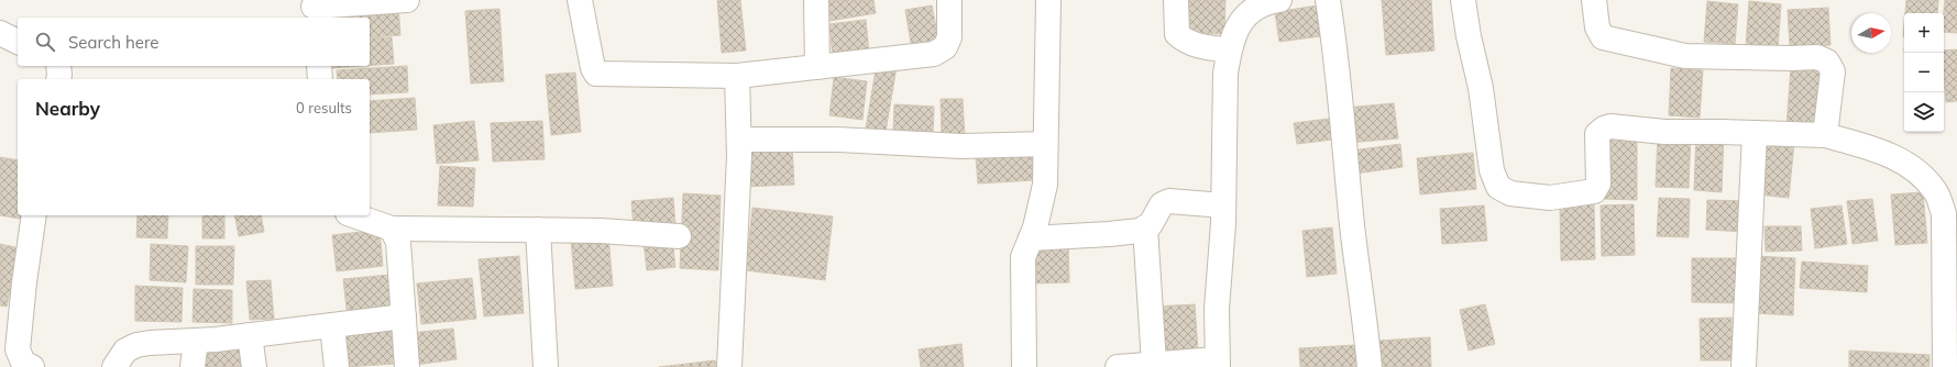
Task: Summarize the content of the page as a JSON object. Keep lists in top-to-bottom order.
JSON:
{
  "north": "right",
  "page": {
    "map_buttons": ["+", "−"],
    "search": "Search here",
    "heading": ["Nearby", "0 results"]
  }
}
